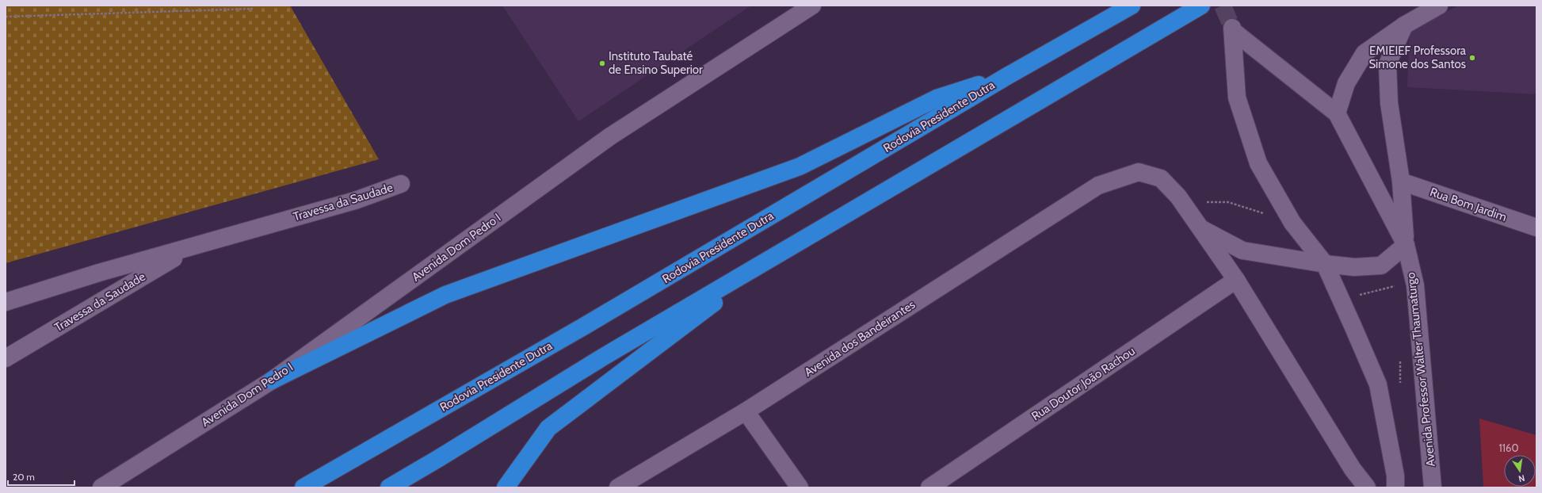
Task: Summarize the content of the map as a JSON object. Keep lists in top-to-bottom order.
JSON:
{
  "streets": {
    "highway": ["Rodovia Presidente Dutra"],
    "main road": [
      "Travessa da Saudade",
      "Rua Bom Jardim",
      "Avenida Dom Pedro I",
      "Avenida dos Bandeirantes",
      "Avenida Professor Walter Thaumaturgo",
      "Rua Doutor João Rachou"
    ]
  },
  "crossings": [
    ["Avenida dos Bandeirantes", "Rua Doutor João Rachou"]
  ],
  "places": ["EMIEIEF Professora Simone dos Santos", "Instituto Taubaté de Ensino Superior"],
  "house_numbers": ["1160"],
  "scale_bar": "20 m",
  "north": "bottom"
}
